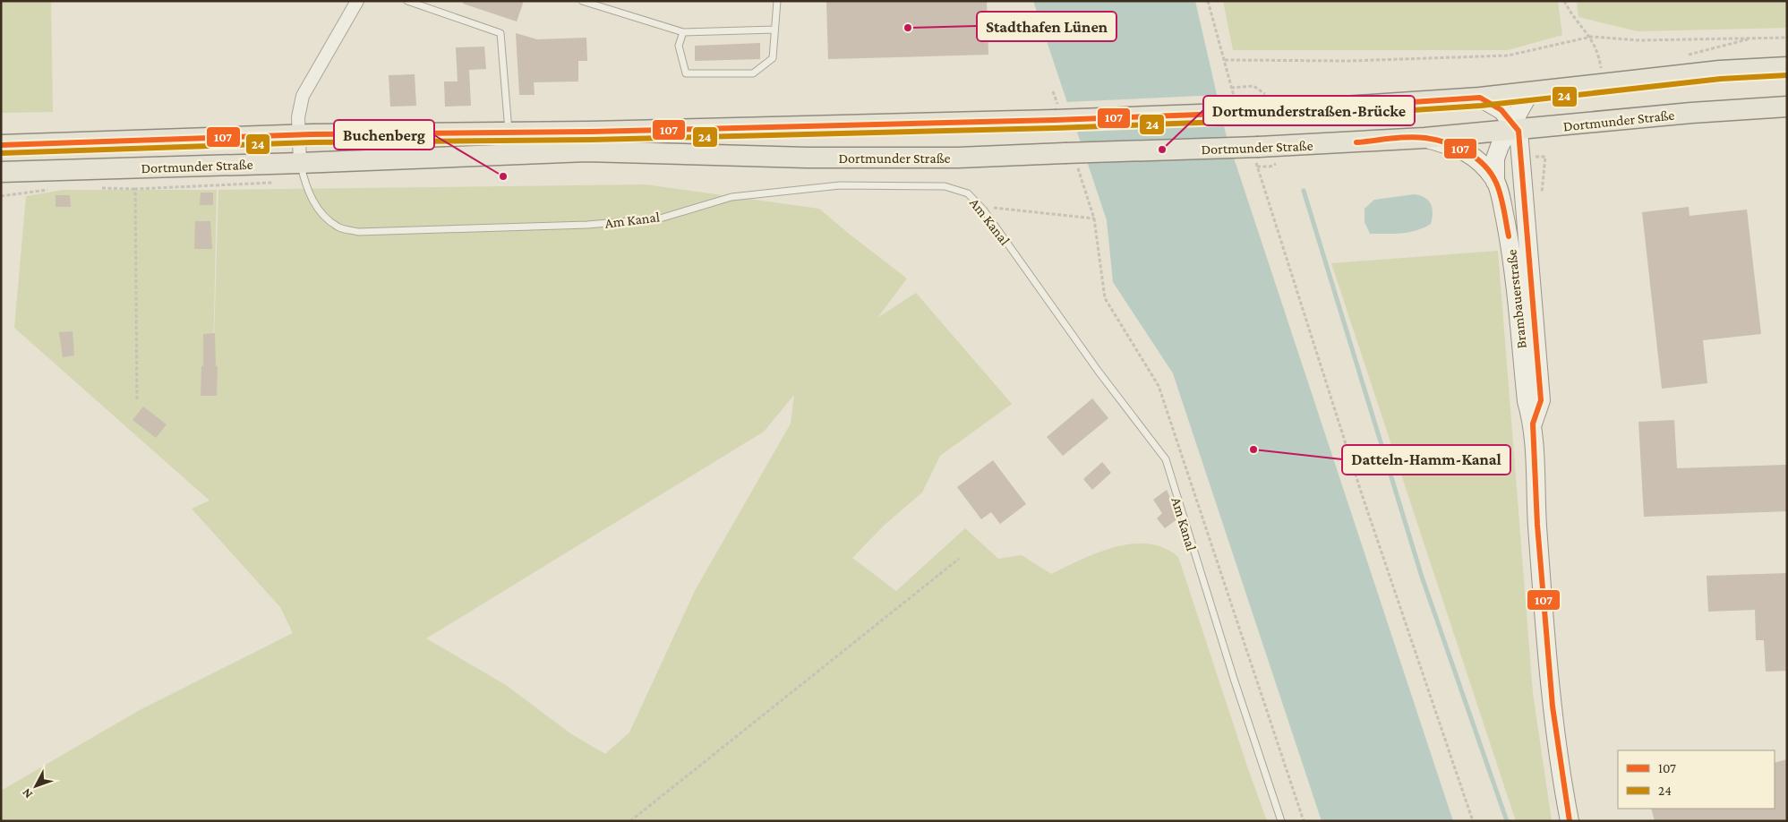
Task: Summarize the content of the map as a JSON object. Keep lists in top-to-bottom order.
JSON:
{
  "streets": {
    "main road": ["Dortmunder Straße", "Brambauerstraße"],
    "lane": ["Am Kanal"]
  },
  "crossings": [
    ["Dortmunder Straße", "Am Kanal"],
    ["Dortmunder Straße", "Brambauerstraße"]
  ],
  "places": [
    "Stadthafen Lünen",
    "Dortmunderstraßen-Brücke",
    "Buchenberg",
    "Datteln-Hamm-Kanal"
  ],
  "lines": ["transit line 24", "transit line 107"],
  "legend": ["107", "24"],
  "north": "bottom left"
}
